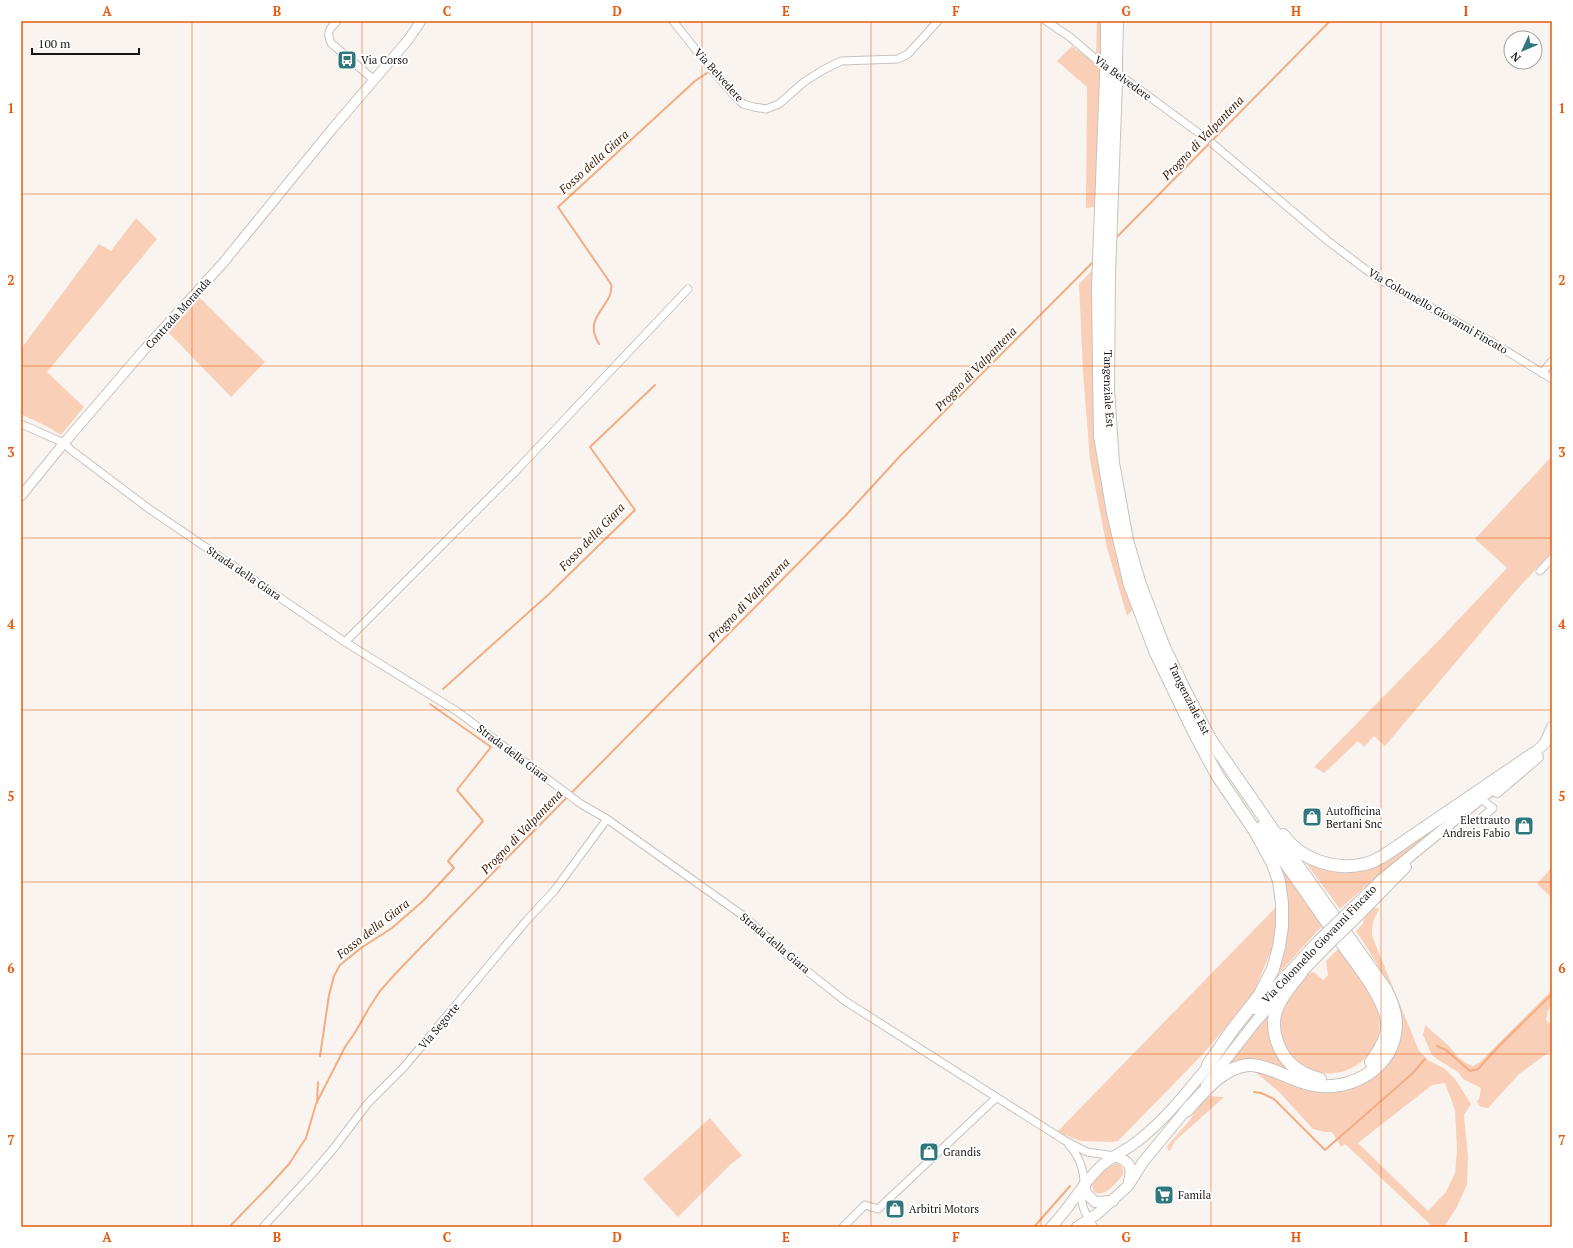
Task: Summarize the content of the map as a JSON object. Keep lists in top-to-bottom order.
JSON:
{
  "streets": {
    "highway": ["Tangenziale Est"],
    "main road": ["Via Colonnello Giovanni Fincato"],
    "street": [
      "Via Belvedere",
      "Contrada Moranda",
      "Strada della Giara",
      "Via Segorte"
    ]
  },
  "crossings": [
    ["Via Colonnello Giovanni Fincato", "Strada della Giara"],
    ["Contrada Moranda", "Strada della Giara"],
    ["Strada della Giara", "Via Segorte"]
  ],
  "water": ["Progno di Valpantena", "Fosso della Giara"],
  "places": {
    "bus stop": ["Via Corso"],
    "shop": [
      "Autofficina Bertani Snc",
      "Elettrauto Andreis Fabio",
      "Grandis",
      "Arbitri Motors"
    ],
    "supermarket": ["Famila"]
  },
  "scale_bar": "100 m",
  "north": "bottom left",
  "grid": {
    "columns": [
      "A",
      "B",
      "C",
      "D",
      "E",
      "F",
      "G",
      "H",
      "I"
    ],
    "rows": [
      "1",
      "2",
      "3",
      "4",
      "5",
      "6",
      "7"
    ]
  }
}
